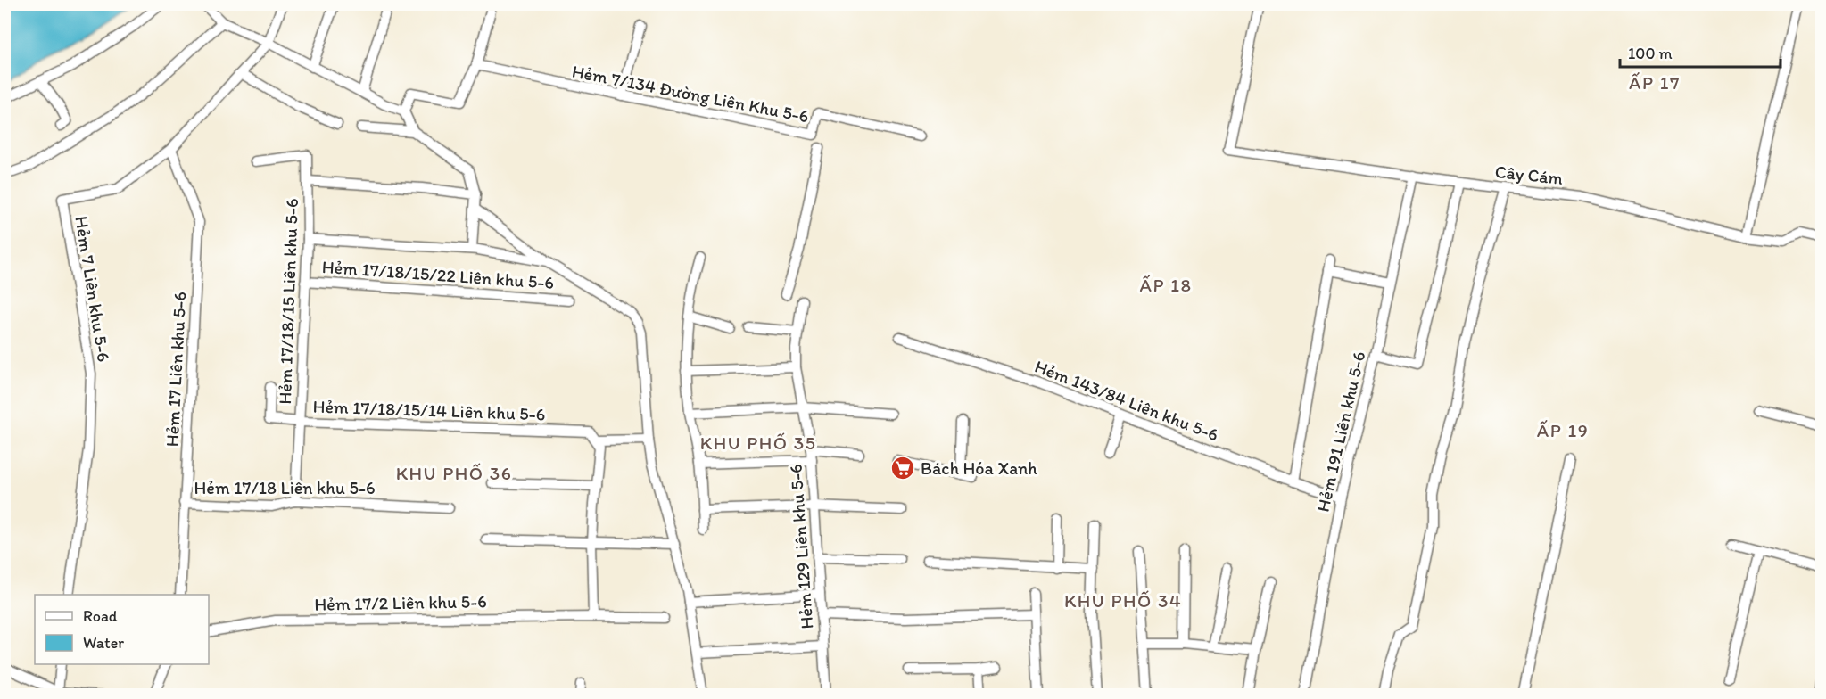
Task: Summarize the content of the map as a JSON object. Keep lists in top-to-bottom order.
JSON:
{
  "streets": {
    "street": [
      "Hẻm 7/134 Đường Liên Khu 5-6",
      "Cây Cám",
      "Hẻm 17/18/15/22 Liên khu 5-6",
      "Hẻm 7 Liên khu 5-6",
      "Hẻm 17/18/15 Liên khu 5-6",
      "Hẻm 17 Liên khu 5-6",
      "Hẻm 143/84 Liên khu 5-6",
      "Hẻm 17/18/15/14 Liên khu 5-6",
      "Hẻm 191 Liên khu 5-6",
      "Hẻm 17/18 Liên khu 5-6",
      "Hẻm 129 Liên khu 5-6",
      "Hẻm 17/2 Liên khu 5-6"
    ]
  },
  "crossings": [
    ["Cây Cám", "Hẻm 191 Liên khu 5-6"],
    ["Hẻm 17/18/15/22 Liên khu 5-6", "Hẻm 17/18/15 Liên khu 5-6"],
    ["Hẻm 7 Liên khu 5-6", "Hẻm 17 Liên khu 5-6"],
    ["Hẻm 17/18/15 Liên khu 5-6", "Hẻm 17/18/15/14 Liên khu 5-6"],
    ["Hẻm 17/18/15 Liên khu 5-6", "Hẻm 17/18 Liên khu 5-6"],
    ["Hẻm 17 Liên khu 5-6", "Hẻm 17/18 Liên khu 5-6"],
    ["Hẻm 143/84 Liên khu 5-6", "Hẻm 191 Liên khu 5-6"]
  ],
  "districts": [
    "ẤP 17",
    "ẤP 18",
    "ẤP 19",
    "KHU PHỐ 35",
    "KHU PHỐ 36",
    "KHU PHỐ 34"
  ],
  "places": {
    "supermarket": ["Bách Hóa Xanh"]
  },
  "legend": ["Road", "Water"],
  "scale_bar": "100 m"
}
